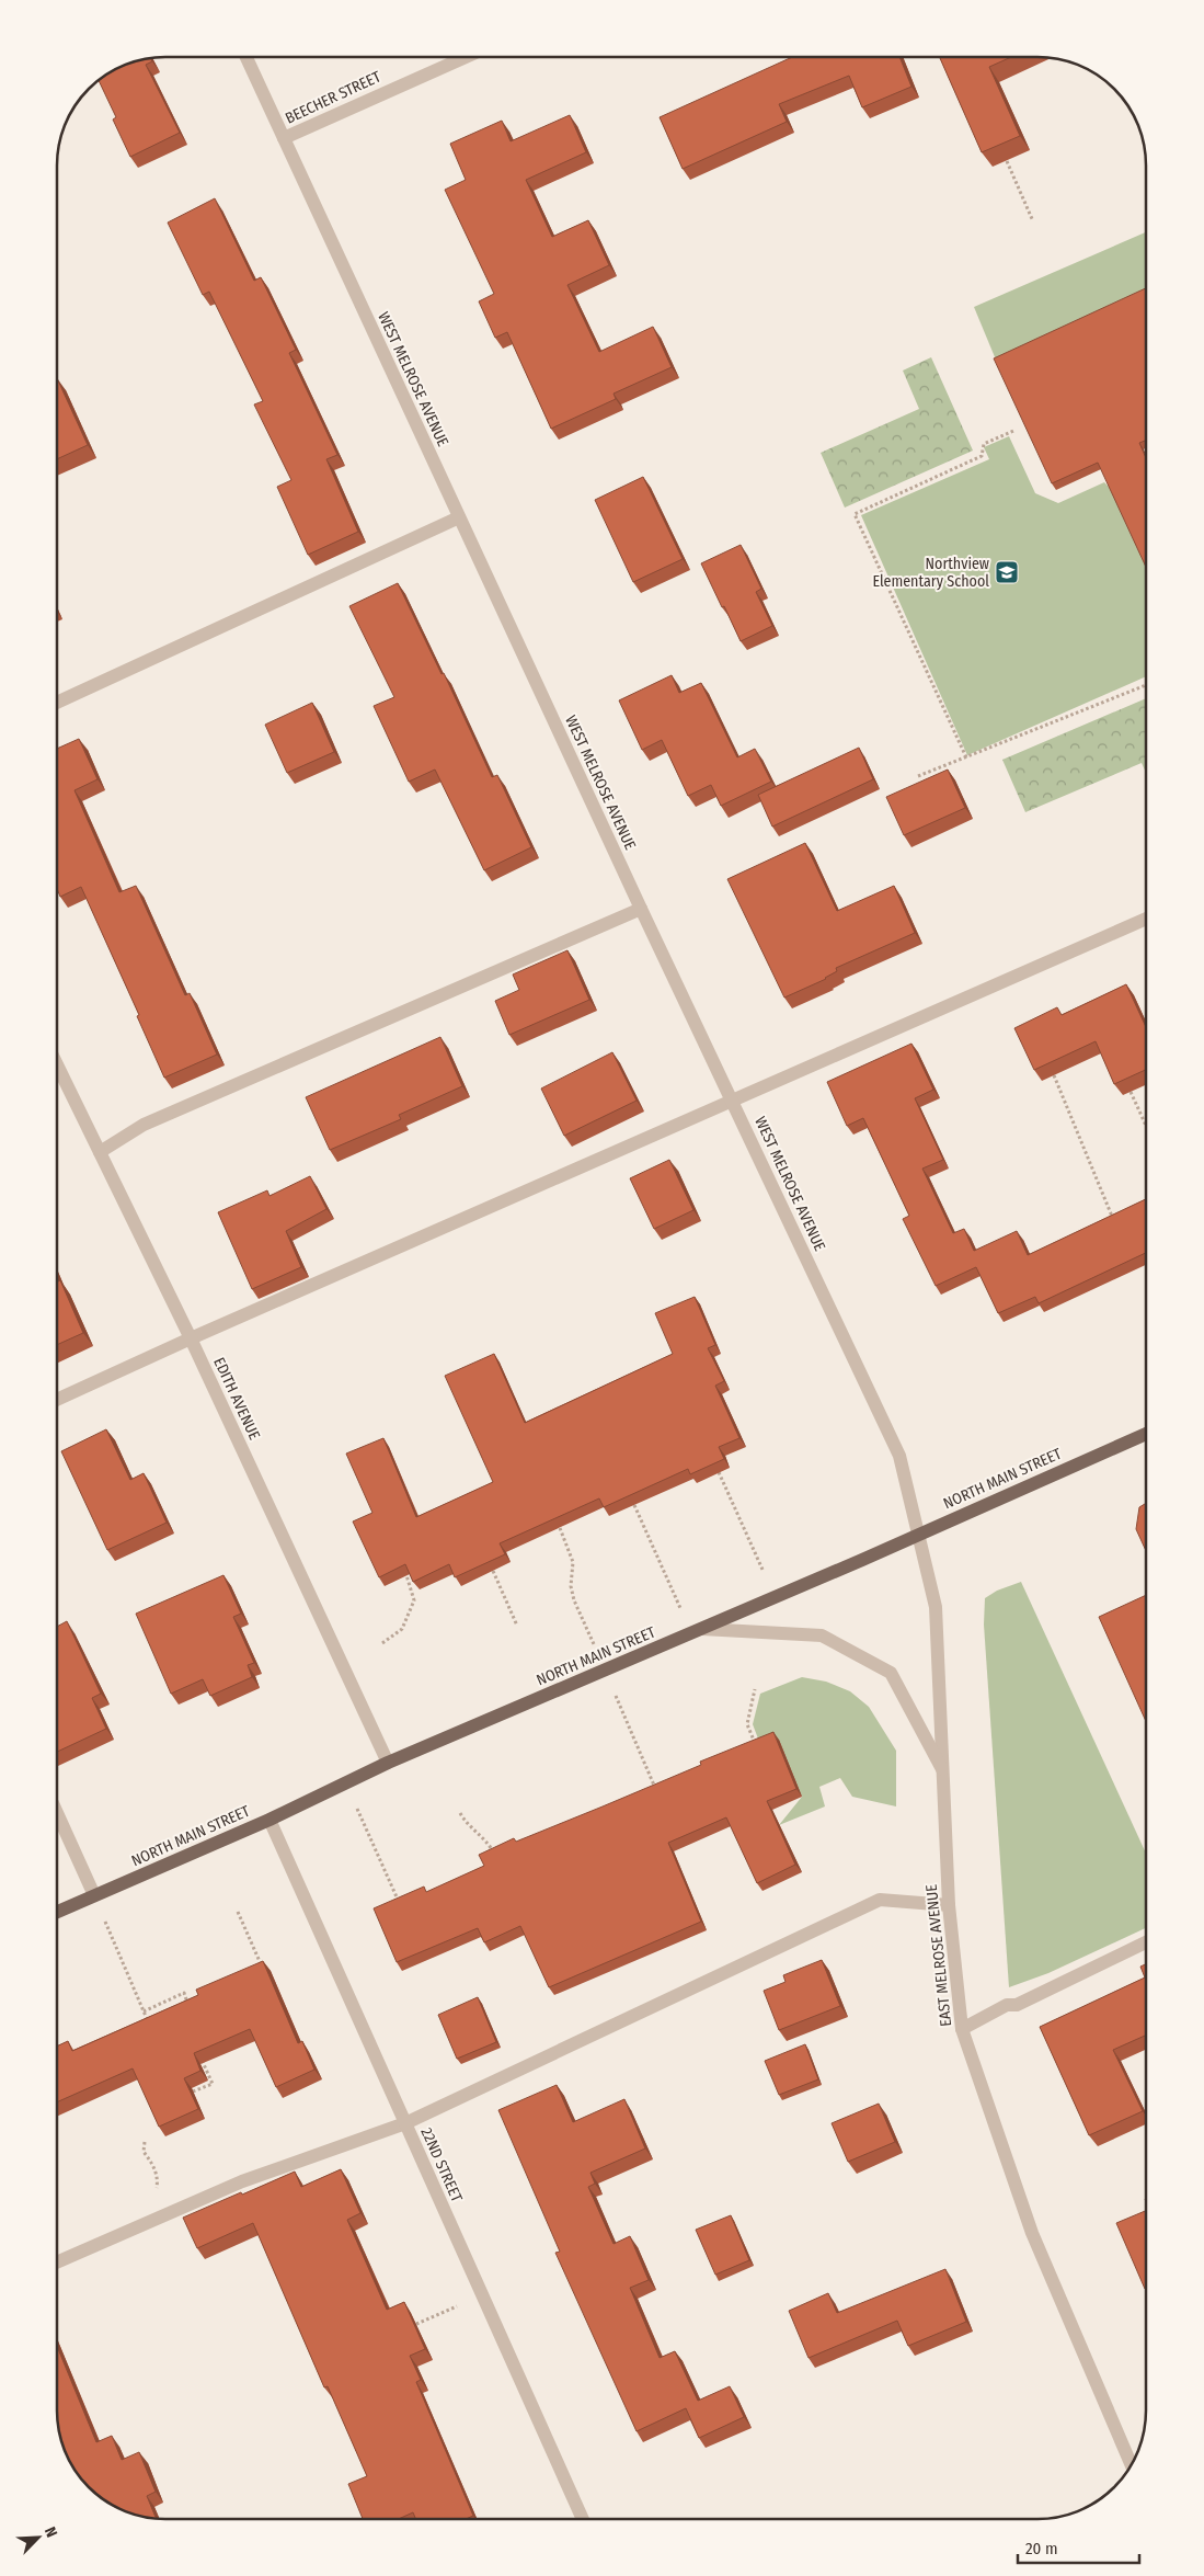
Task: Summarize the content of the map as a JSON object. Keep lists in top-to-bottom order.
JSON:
{
  "streets": {
    "main road": ["NORTH MAIN STREET"],
    "street": [
      "BEECHER STREET",
      "WEST MELROSE AVENUE",
      "EDITH AVENUE",
      "EAST MELROSE AVENUE",
      "22ND STREET"
    ]
  },
  "crossings": [
    ["BEECHER STREET", "WEST MELROSE AVENUE"],
    ["WEST MELROSE AVENUE", "NORTH MAIN STREET"],
    ["WEST MELROSE AVENUE", "EAST MELROSE AVENUE"],
    ["EDITH AVENUE", "NORTH MAIN STREET"],
    ["NORTH MAIN STREET", "EAST MELROSE AVENUE"],
    ["NORTH MAIN STREET", "22ND STREET"]
  ],
  "places": {
    "school or university": ["Northview Elementary School"]
  },
  "scale_bar": "20 m",
  "north": "top right"
}
